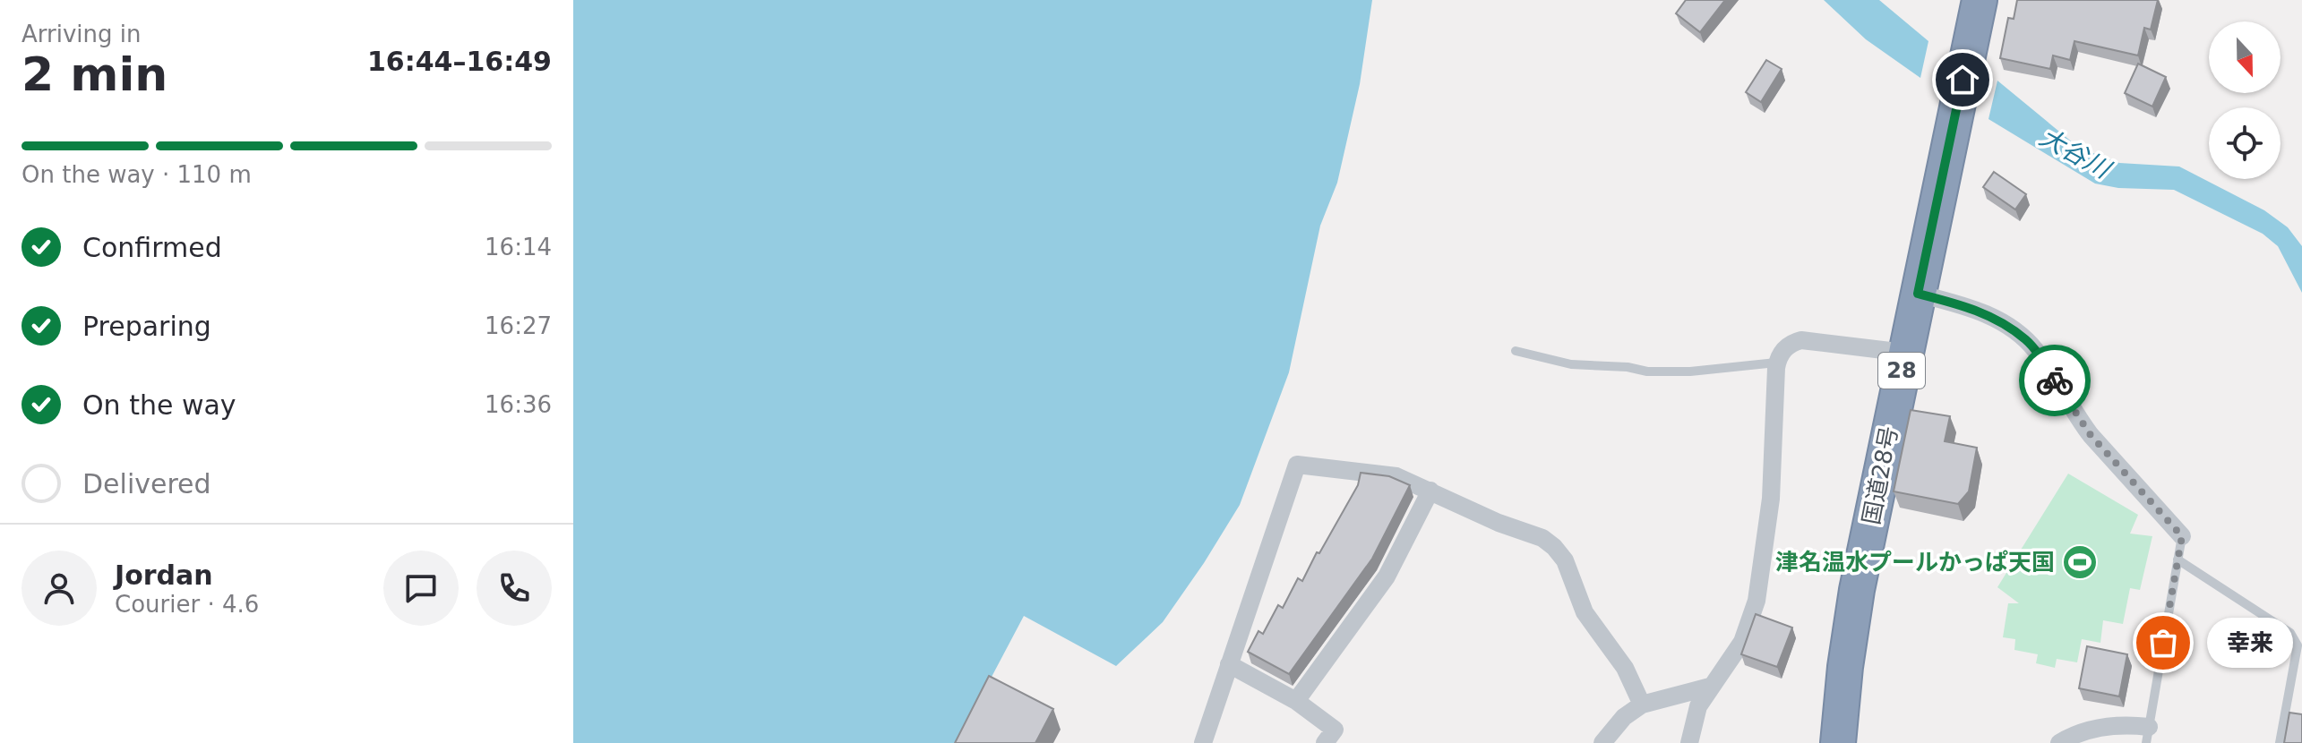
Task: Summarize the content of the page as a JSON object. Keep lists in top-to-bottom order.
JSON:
{
  "streets": {
    "highway": ["28", "国道28号"]
  },
  "water": ["大谷川"],
  "places": {
    "sports": ["津名温水プールかっぱ天国"],
    "other": ["幸来"]
  },
  "north": "bottom",
  "page": {
    "heading": ["2 min", "Arriving in", "16:44–16:49"],
    "panel": ["Jordan", "Courier · 4.6"],
    "bar": "On the way · 110 m",
    "list": [
      ["Confirmed", "16:14"],
      ["Preparing", "16:27"],
      ["On the way", "16:36"],
      "Delivered"
    ],
    "bubble": "幸来"
  }
}
